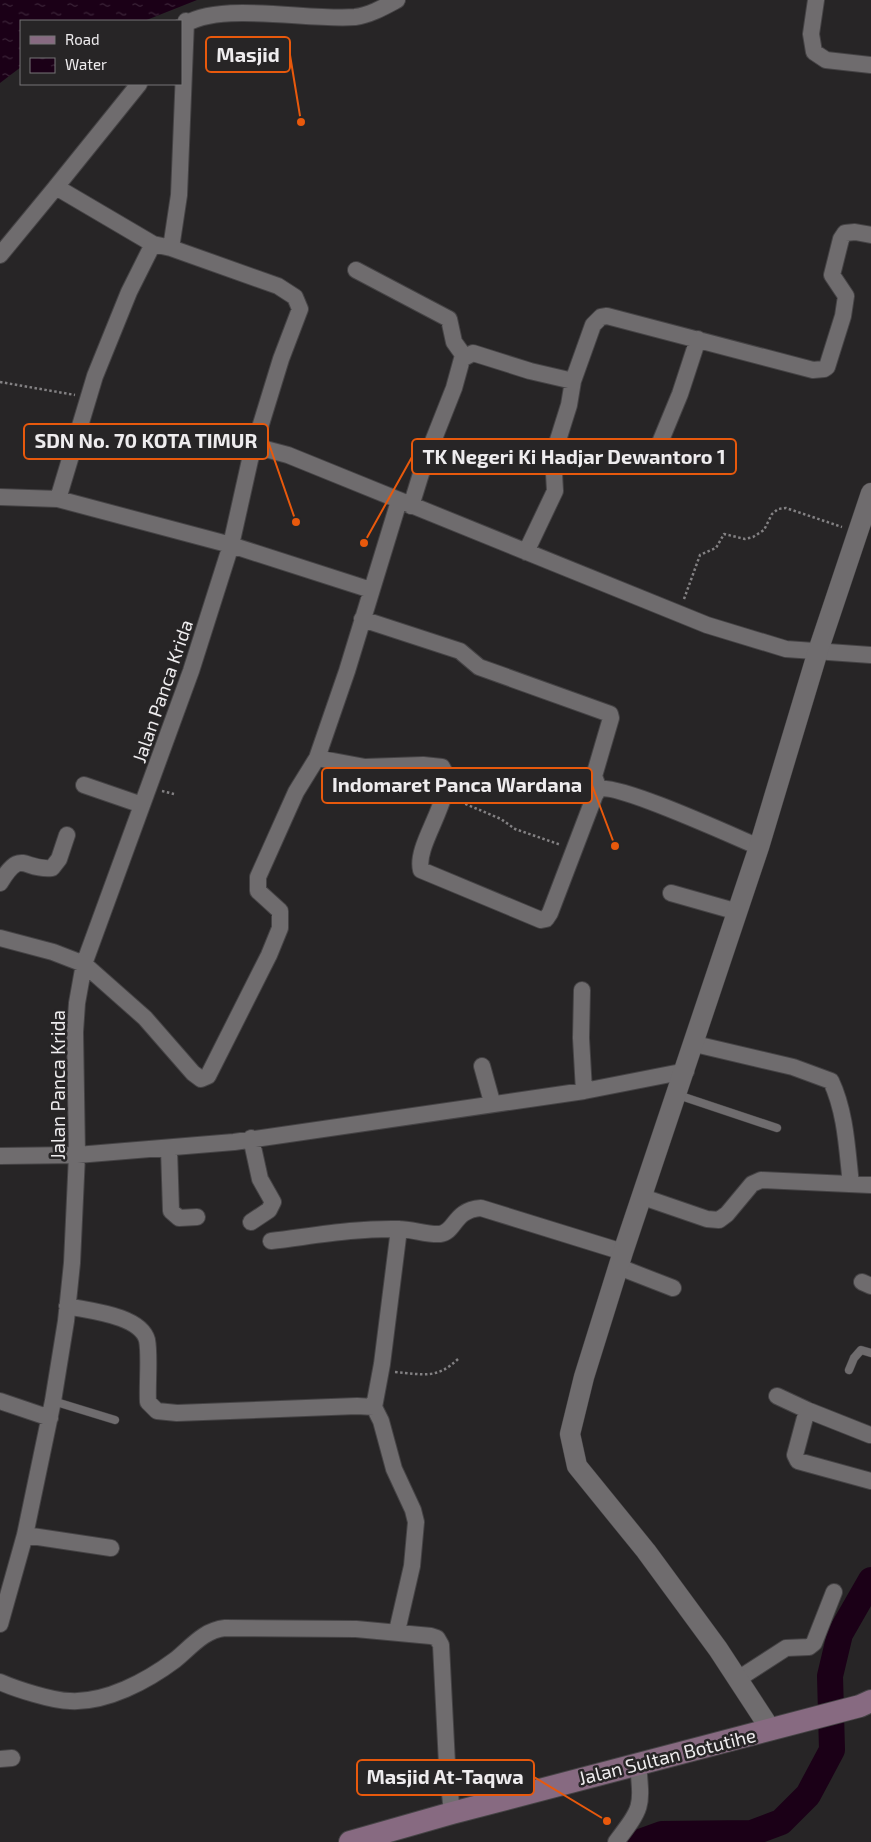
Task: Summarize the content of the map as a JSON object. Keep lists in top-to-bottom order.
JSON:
{
  "streets": {
    "main road": ["Jalan Sultan Botutihe"],
    "street": ["Jalan Panca Krida"]
  },
  "places": [
    "Masjid",
    "SDN No. 70 KOTA TIMUR",
    "TK Negeri Ki Hadjar Dewantoro 1",
    "Indomaret Panca Wardana",
    "Masjid At-Taqwa"
  ],
  "legend": ["Road", "Water"]
}
